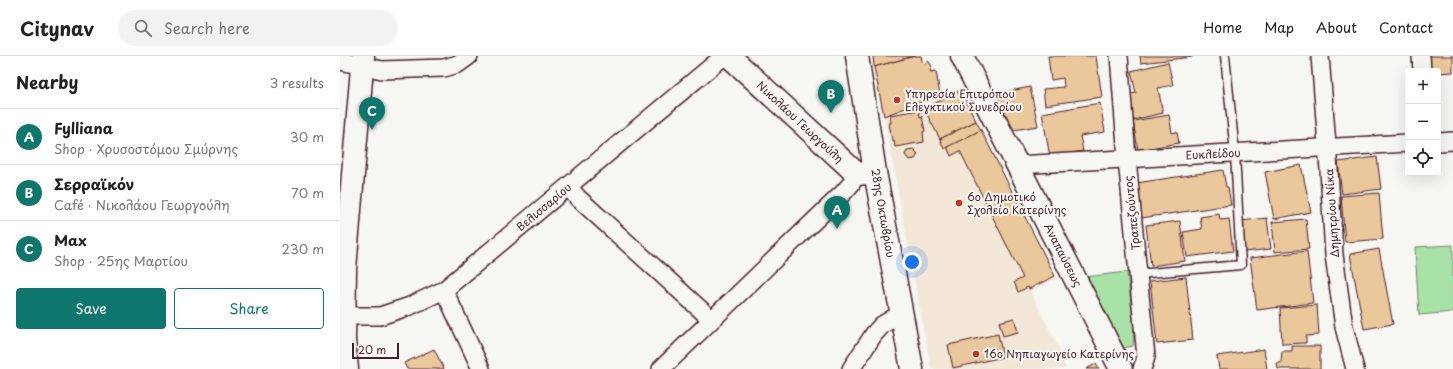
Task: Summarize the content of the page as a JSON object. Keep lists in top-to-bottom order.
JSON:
{
  "streets": {
    "street": [
      "Νικολάου Γεωργούλη",
      "Ευκλείδου",
      "Βελισσαρίου",
      "28ης Οκτωβρίου",
      "Τραπεζούντος",
      "Δημητρίου Νίκα",
      "Αναπαύσεως"
    ]
  },
  "crossings": [
    ["Νικολάου Γεωργούλη", "28ης Οκτωβρίου"],
    ["Ευκλείδου", "Τραπεζούντος"],
    ["Ευκλείδου", "Δημητρίου Νίκα"],
    ["Ευκλείδου", "Αναπαύσεως"]
  ],
  "places": ["Υπηρεσία Επιτρόπου Ελεγκτικού Συνεδρίου", "6ο Δημοτικό Σχολείο Κατερίνης", "16ο Νηπιαγωγείο Κατερίνης"],
  "scale_bar": "20 m",
  "page": {
    "header": "Citynav",
    "search": "Search here",
    "nav": [
      "Home",
      "Map",
      "About",
      "Contact"
    ],
    "heading": ["Nearby", "3 results"],
    "map_buttons": ["+", "−"],
    "pins": ["B", "C", "A"],
    "list": [
      {
        "mark": "A",
        "name": "Fylliana",
        "note": "Shop · Χρυσοστόμου Σμύρνης",
        "value": "30 m"
      },
      {
        "mark": "B",
        "name": "Σερραϊκόν",
        "note": "Café · Νικολάου Γεωργούλη",
        "value": "70 m"
      },
      {
        "mark": "C",
        "name": "Max",
        "note": "Shop · 25ης Μαρτίου",
        "value": "230 m"
      }
    ],
    "buttons": ["Save", "Share"],
    "scale": "20 m"
  }
}
